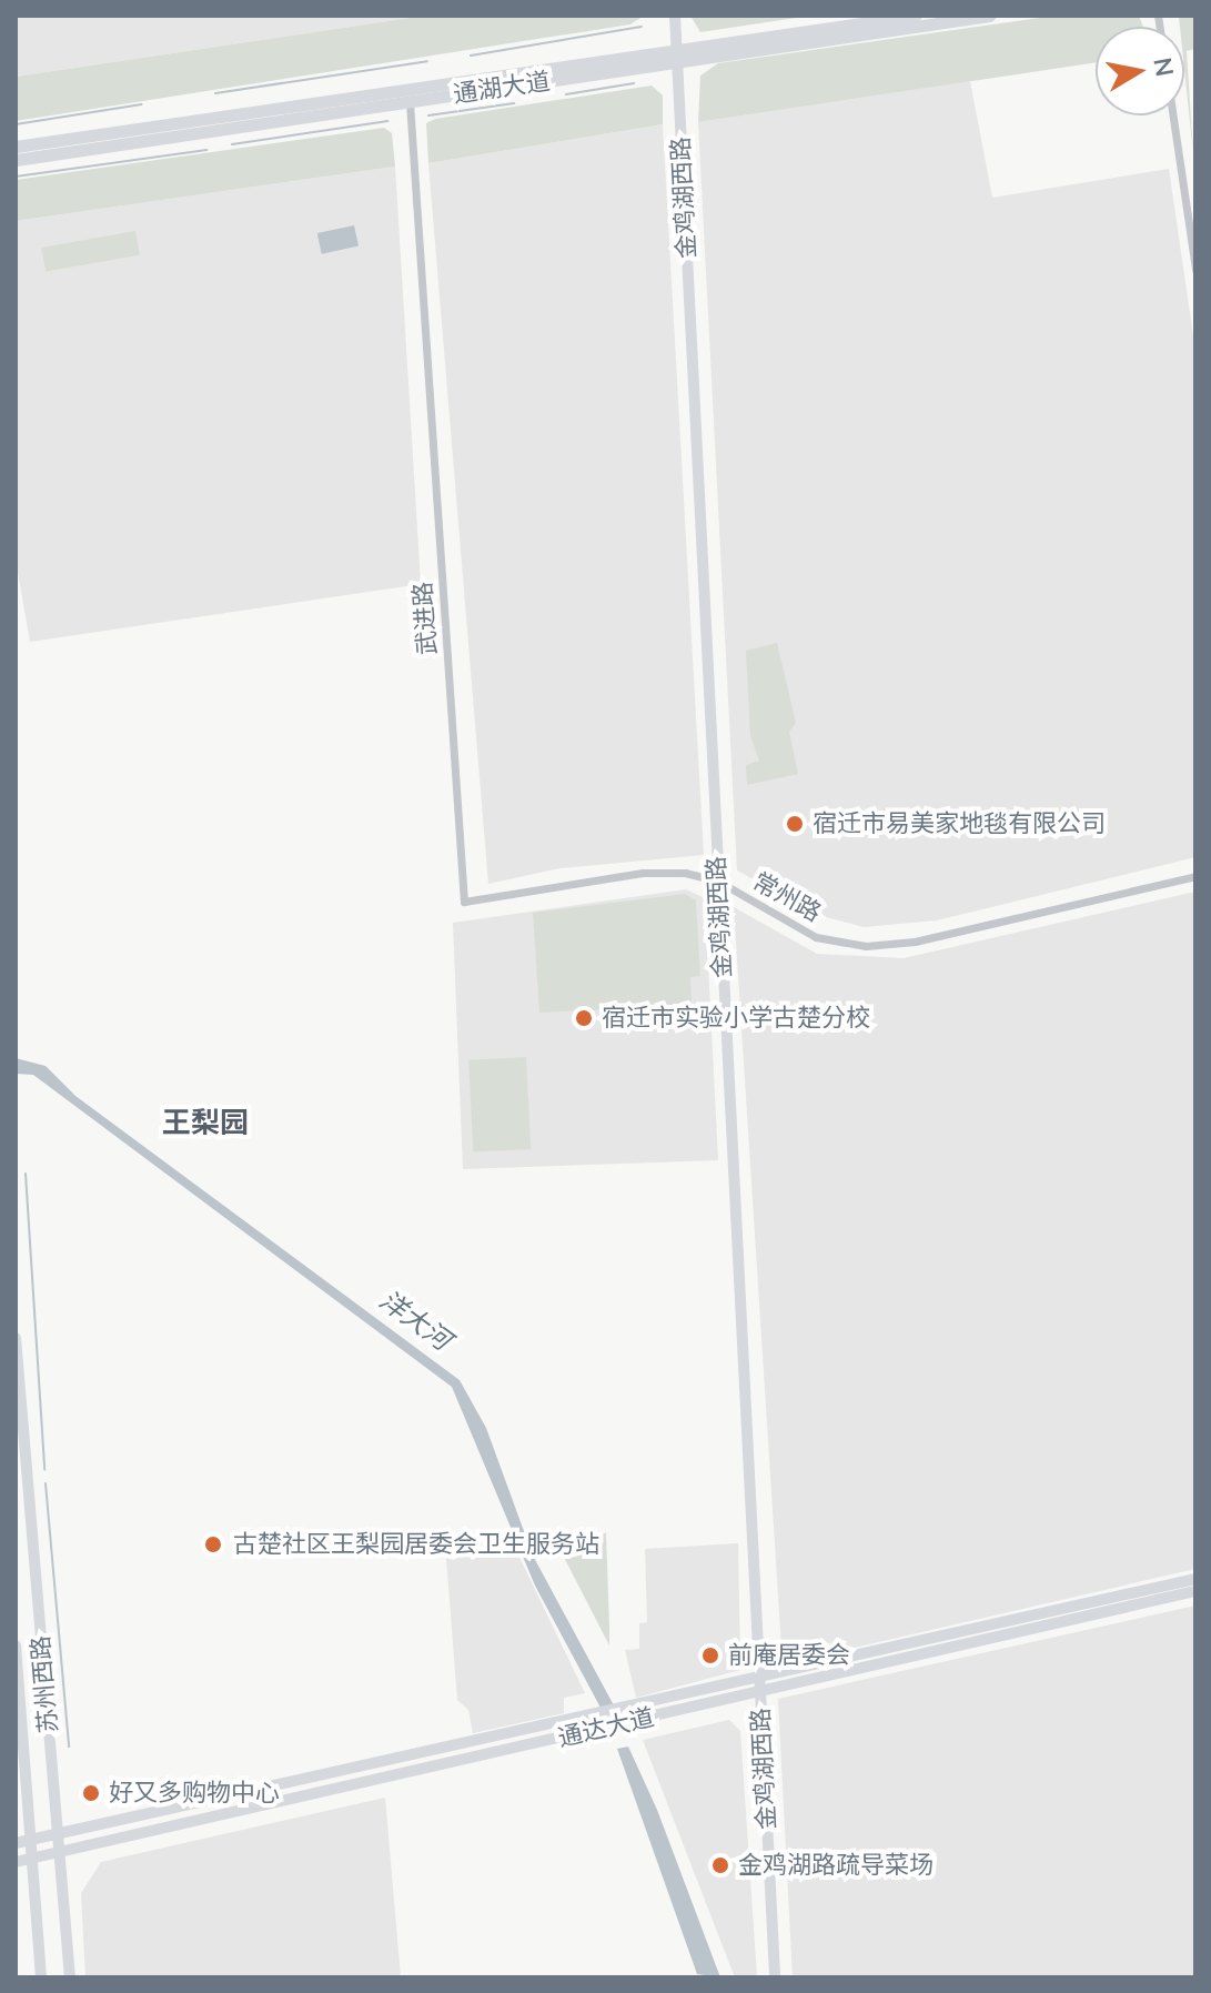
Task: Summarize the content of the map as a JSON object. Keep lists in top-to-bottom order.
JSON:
{
  "streets": {
    "main road": [
      "通湖大道",
      "金鸡湖西路",
      "苏州西路",
      "通达大道"
    ],
    "street": ["武进路", "常州路"]
  },
  "crossings": [
    ["通湖大道", "金鸡湖西路"],
    ["通湖大道", "武进路"],
    ["金鸡湖西路", "常州路"],
    ["金鸡湖西路", "通达大道"],
    ["武进路", "常州路"],
    ["苏州西路", "通达大道"]
  ],
  "districts": ["王梨园"],
  "water": ["洋大河"],
  "places": [
    "宿迁市易美家地毯有限公司",
    "宿迁市实验小学古楚分校",
    "古楚社区王梨园居委会卫生服务站",
    "前庵居委会",
    "好又多购物中心",
    "金鸡湖路疏导菜场"
  ],
  "north": "right"
}
